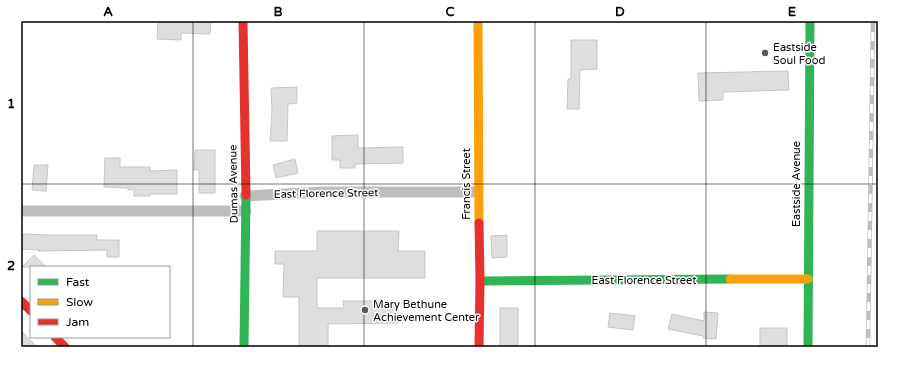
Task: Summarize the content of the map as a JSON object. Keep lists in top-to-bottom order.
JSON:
{
  "streets": {
    "street": [
      "Dumas Avenue",
      "Francis Street",
      "Eastside Avenue",
      "East Florence Street"
    ]
  },
  "crossings": [
    ["Dumas Avenue", "East Florence Street"],
    ["Francis Street", "East Florence Street"],
    ["Eastside Avenue", "East Florence Street"]
  ],
  "places": ["Eastside Soul Food", "Mary Bethune Achievement Center"],
  "legend": ["Fast", "Slow", "Jam"],
  "grid": {
    "columns": [
      "A",
      "B",
      "C",
      "D",
      "E"
    ],
    "rows": ["1", "2"]
  }
}
